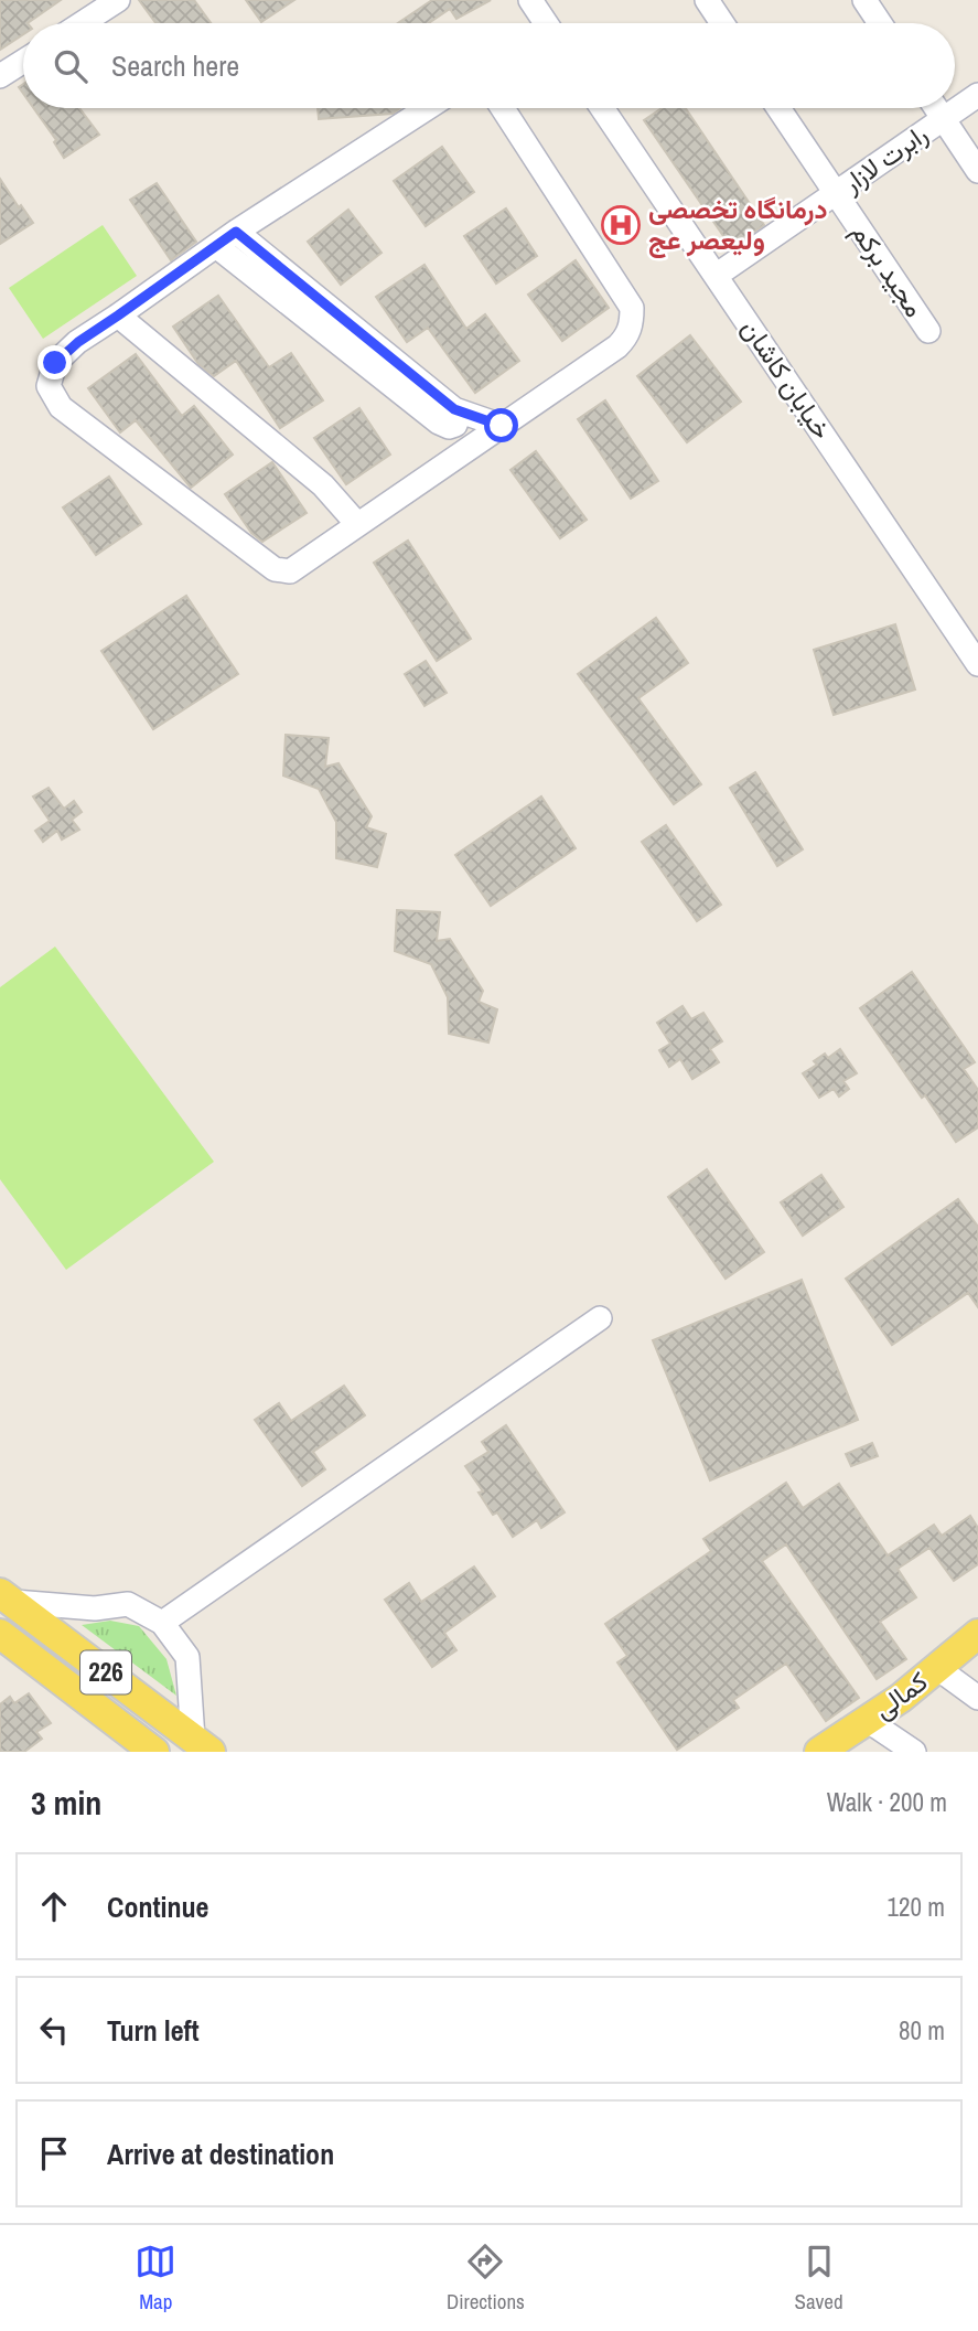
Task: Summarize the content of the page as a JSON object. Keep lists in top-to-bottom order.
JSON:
{
  "streets": {
    "main road": ["226", "کمالی"],
    "street": ["رابرت لازار", "مجید برکم", "خیابان کاشان"]
  },
  "crossings": [
    ["رابرت لازار", "مجید برکم"],
    ["رابرت لازار", "خیابان کاشان"]
  ],
  "places": {
    "hospital": ["درمانگاه تخصصی ولیعصر عج"]
  },
  "page": {
    "search": "Search here",
    "heading": ["3 min", "Walk · 200 m"],
    "list": [
      ["Continue", "120 m"],
      ["Turn left", "80 m"],
      "Arrive at destination"
    ],
    "nav": ["Map", "Directions", "Saved"]
  }
}
